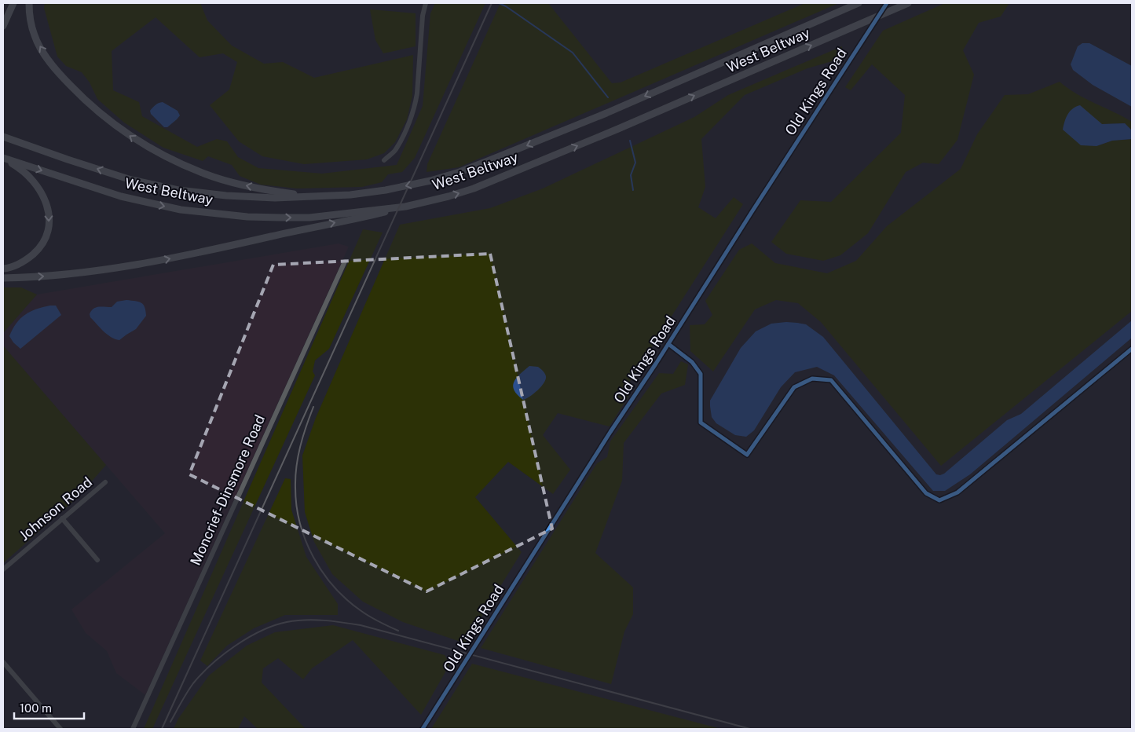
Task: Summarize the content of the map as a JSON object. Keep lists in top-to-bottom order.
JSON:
{
  "streets": {
    "highway": ["West Beltway"],
    "street": ["Old Kings Road", "Moncrief-Dinsmore Road", "Johnson Road"]
  },
  "scale_bar": "100 m"
}
